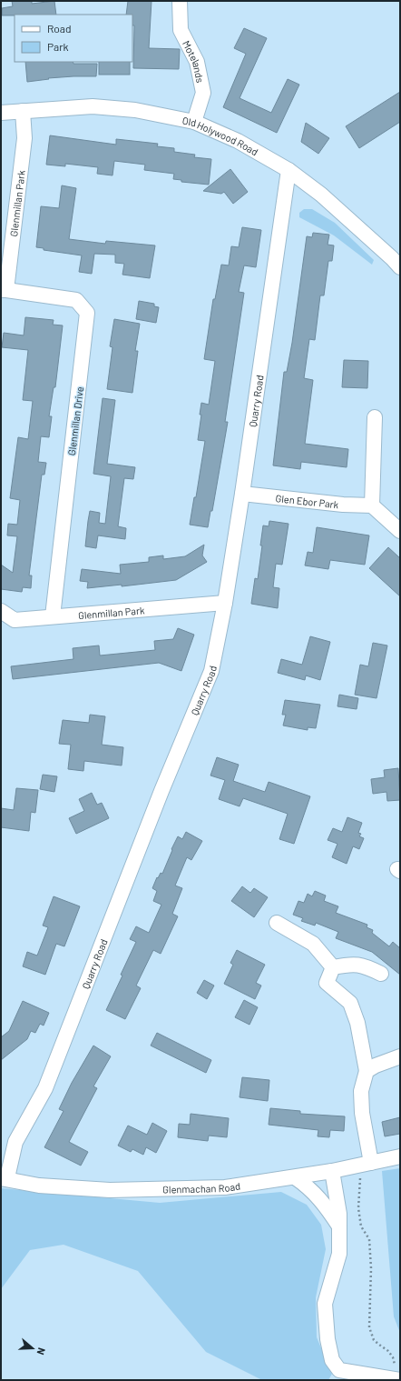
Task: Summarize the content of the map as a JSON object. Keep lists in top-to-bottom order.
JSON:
{
  "streets": {
    "street": [
      "Motelands",
      "Old Holywood Road",
      "Glenmillan Park",
      "Quarry Road",
      "Glenmillan Drive",
      "Glen Ebor Park",
      "Glenmachan Road"
    ]
  },
  "crossings": [
    ["Motelands", "Old Holywood Road"],
    ["Old Holywood Road", "Glenmillan Park"],
    ["Old Holywood Road", "Quarry Road"],
    ["Glenmillan Park", "Quarry Road"],
    ["Glenmillan Park", "Glenmillan Drive"],
    ["Quarry Road", "Glen Ebor Park"],
    ["Quarry Road", "Glenmachan Road"]
  ],
  "legend": ["Road", "Park"],
  "north": "right"
}
